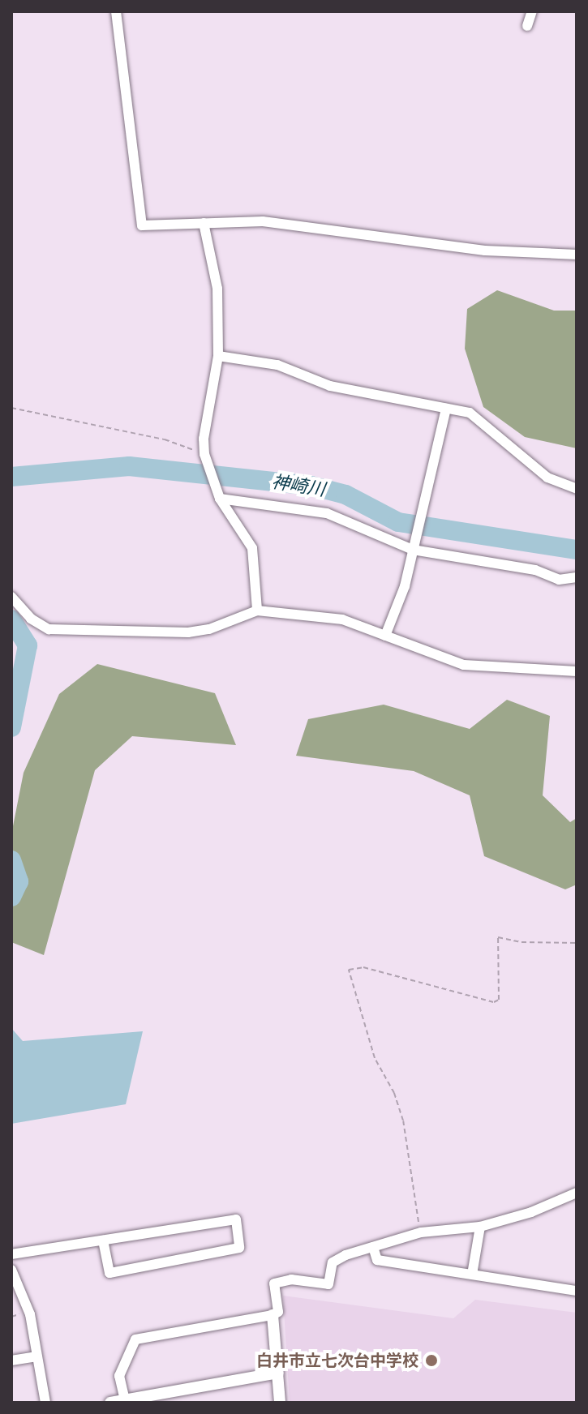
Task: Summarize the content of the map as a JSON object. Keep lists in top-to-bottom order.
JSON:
{
  "water": ["神崎川"],
  "places": ["白井市立七次台中学校"]
}
